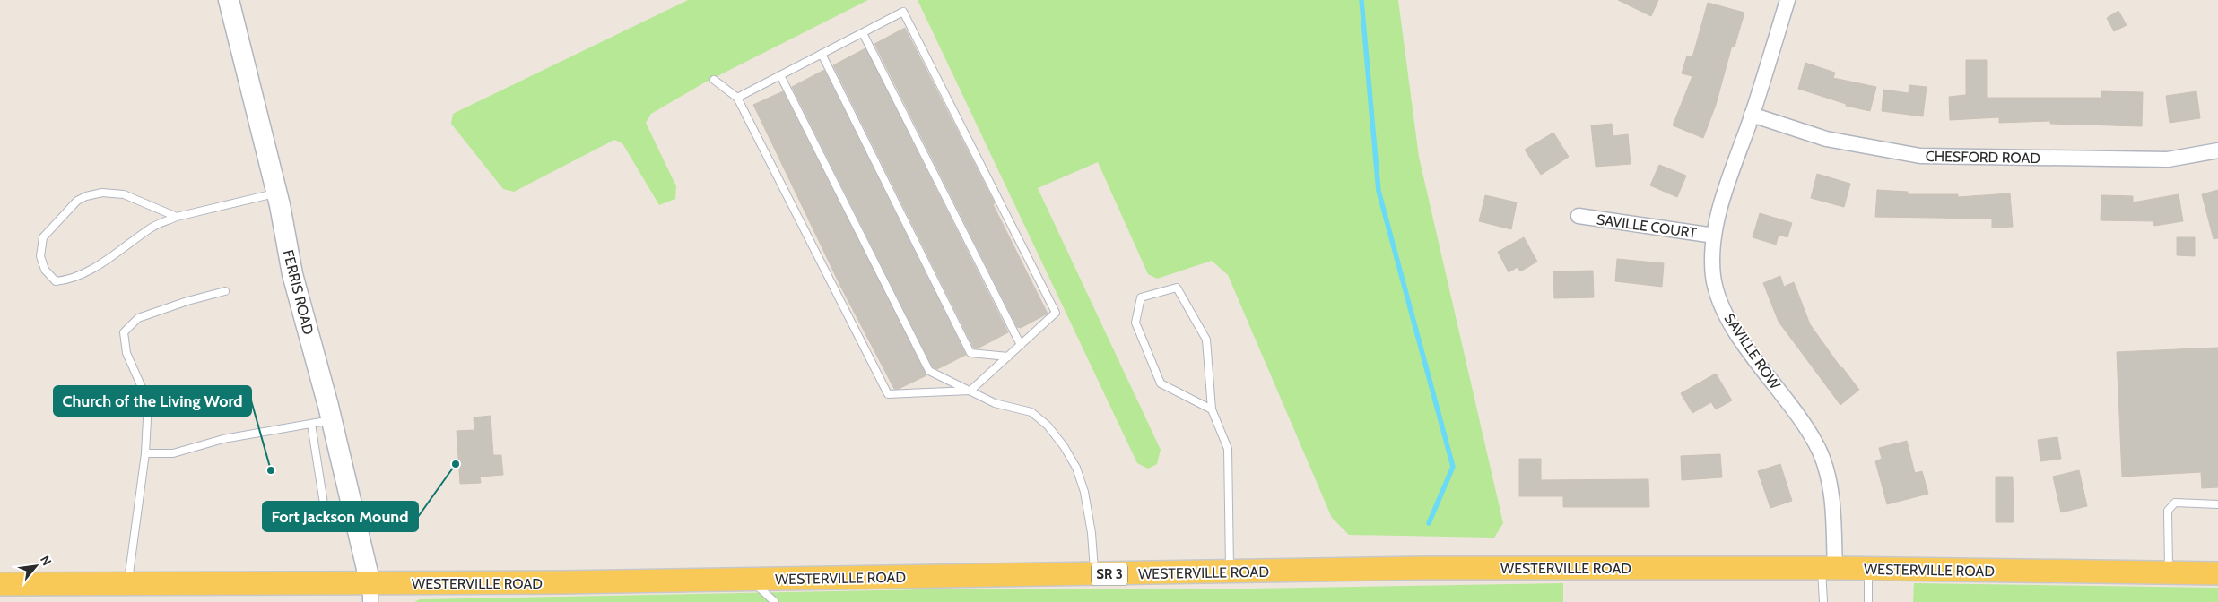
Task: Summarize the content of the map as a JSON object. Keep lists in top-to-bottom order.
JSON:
{
  "streets": {
    "main road": ["FERRIS ROAD", "WESTERVILLE ROAD", "SR 3"],
    "street": ["CHESFORD ROAD", "SAVILLE COURT", "SAVILLE ROW"]
  },
  "crossings": [
    ["CHESFORD ROAD", "SAVILLE ROW"],
    ["SAVILLE COURT", "SAVILLE ROW"],
    ["FERRIS ROAD", "WESTERVILLE ROAD"],
    ["SAVILLE ROW", "WESTERVILLE ROAD"]
  ],
  "places": ["Fort Jackson Mound", "Church of the Living Word"],
  "north": "top right"
}
